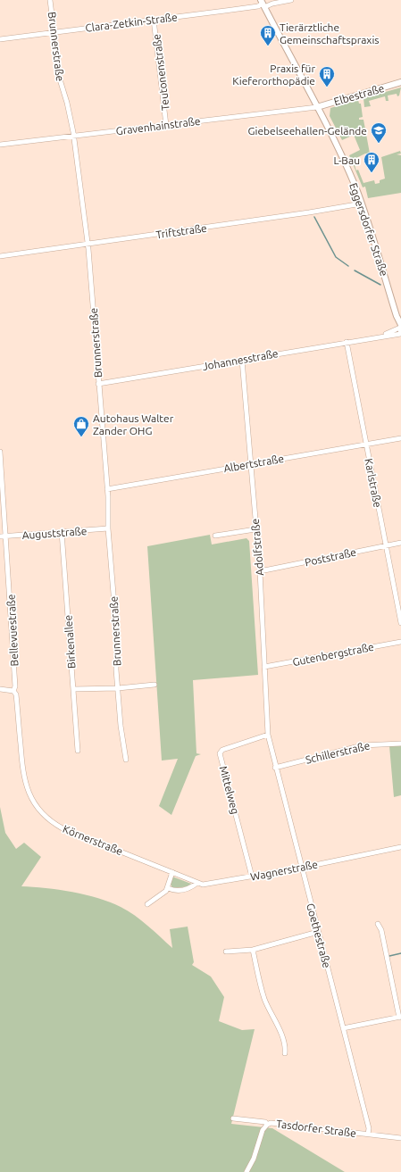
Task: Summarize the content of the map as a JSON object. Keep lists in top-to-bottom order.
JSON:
{
  "streets": {
    "street": [
      "Clara-Zetkin-Straße",
      "Brunnerstraße",
      "Teutonenstraße",
      "Elbestraße",
      "Gravenhainstraße",
      "Eggersdorfer Straße",
      "Triftstraße",
      "Johannesstraße",
      "Albertstraße",
      "Karlstraße",
      "Auguststraße",
      "Adolfstraße",
      "Poststraße",
      "Bellevuestraße",
      "Birkenallee",
      "Gutenbergstraße",
      "Schillerstraße",
      "Mittelweg",
      "Körnerstraße",
      "Wagnerstraße",
      "Goethestraße",
      "Tasdorfer Straße"
    ]
  },
  "crossings": [
    ["Clara-Zetkin-Straße", "Brunnerstraße"],
    ["Clara-Zetkin-Straße", "Teutonenstraße"],
    ["Clara-Zetkin-Straße", "Eggersdorfer Straße"],
    ["Brunnerstraße", "Gravenhainstraße"],
    ["Brunnerstraße", "Triftstraße"],
    ["Brunnerstraße", "Johannesstraße"],
    ["Brunnerstraße", "Albertstraße"],
    ["Brunnerstraße", "Auguststraße"],
    ["Teutonenstraße", "Gravenhainstraße"],
    ["Elbestraße", "Gravenhainstraße"],
    ["Elbestraße", "Eggersdorfer Straße"],
    ["Gravenhainstraße", "Eggersdorfer Straße"],
    ["Eggersdorfer Straße", "Triftstraße"],
    ["Eggersdorfer Straße", "Johannesstraße"],
    ["Johannesstraße", "Karlstraße"],
    ["Johannesstraße", "Adolfstraße"],
    ["Albertstraße", "Karlstraße"],
    ["Albertstraße", "Adolfstraße"],
    ["Karlstraße", "Poststraße"],
    ["Auguststraße", "Bellevuestraße"],
    ["Auguststraße", "Birkenallee"],
    ["Adolfstraße", "Poststraße"],
    ["Adolfstraße", "Gutenbergstraße"],
    ["Adolfstraße", "Mittelweg"],
    ["Adolfstraße", "Goethestraße"],
    ["Bellevuestraße", "Körnerstraße"],
    ["Schillerstraße", "Goethestraße"],
    ["Mittelweg", "Wagnerstraße"],
    ["Mittelweg", "Goethestraße"],
    ["Körnerstraße", "Wagnerstraße"],
    ["Wagnerstraße", "Goethestraße"],
    ["Goethestraße", "Tasdorfer Straße"]
  ],
  "places": {
    "building": ["Tierärztliche Gemeinschaftspraxis", "Praxis für Kieferorthopädie", "L-Bau"],
    "school or university": ["Giebelseehallen-Gelände"],
    "shop": ["Autohaus Walter Zander OHG"]
  }
}
